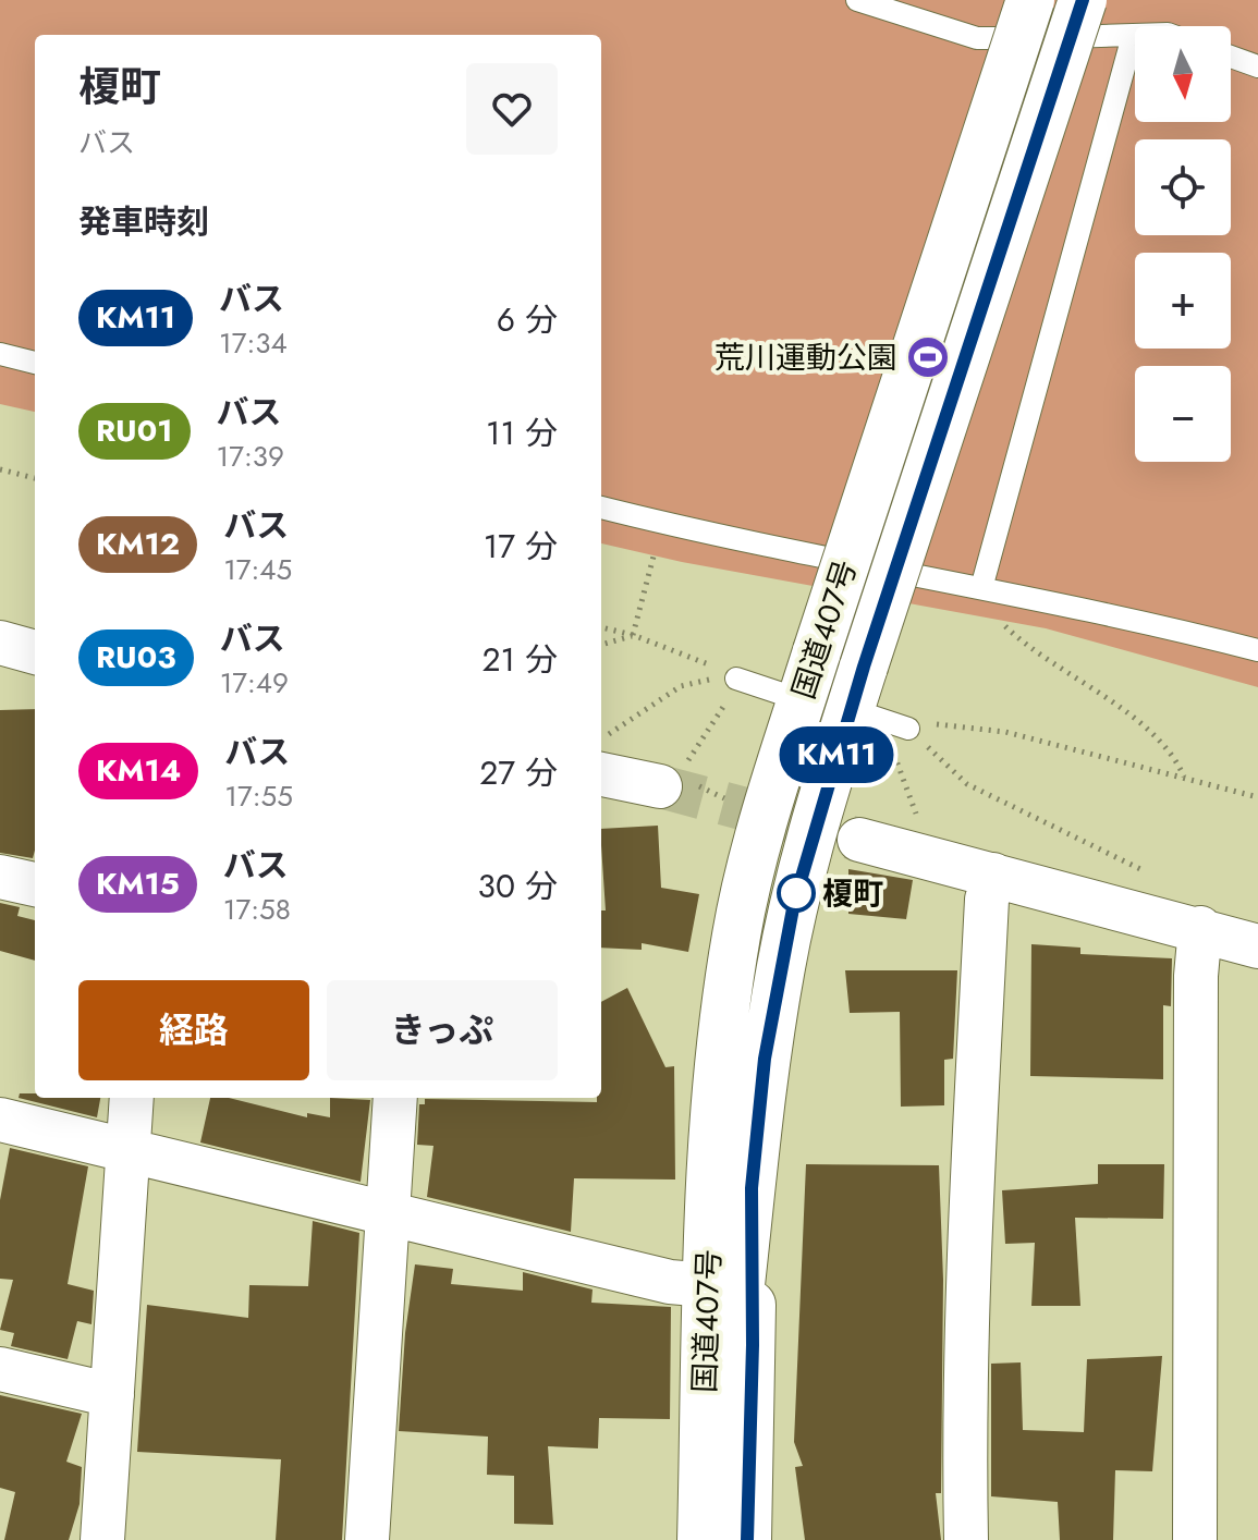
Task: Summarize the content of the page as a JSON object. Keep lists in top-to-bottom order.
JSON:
{
  "streets": {
    "highway": ["国道407号"]
  },
  "places": {
    "sports": ["荒川運動公園"],
    "other": ["榎町"]
  },
  "lines": ["bus line KM11"],
  "north": "bottom",
  "page": {
    "on_map": "KM11",
    "map_buttons": ["+", "−"],
    "heading": [
      ["榎町", "バス"],
      "発車時刻"
    ],
    "list": [
      {
        "mark": "KM11",
        "name": "バス",
        "note": "17:34",
        "value": "6 分"
      },
      {
        "mark": "RU01",
        "name": "バス",
        "note": "17:39",
        "value": "11 分"
      },
      {
        "mark": "KM12",
        "name": "バス",
        "note": "17:45",
        "value": "17 分"
      },
      {
        "mark": "RU03",
        "name": "バス",
        "note": "17:49",
        "value": "21 分"
      },
      {
        "mark": "KM14",
        "name": "バス",
        "note": "17:55",
        "value": "27 分"
      },
      {
        "mark": "KM15",
        "name": "バス",
        "note": "17:58",
        "value": "30 分"
      }
    ],
    "buttons": ["経路", "きっぷ"]
  }
}
